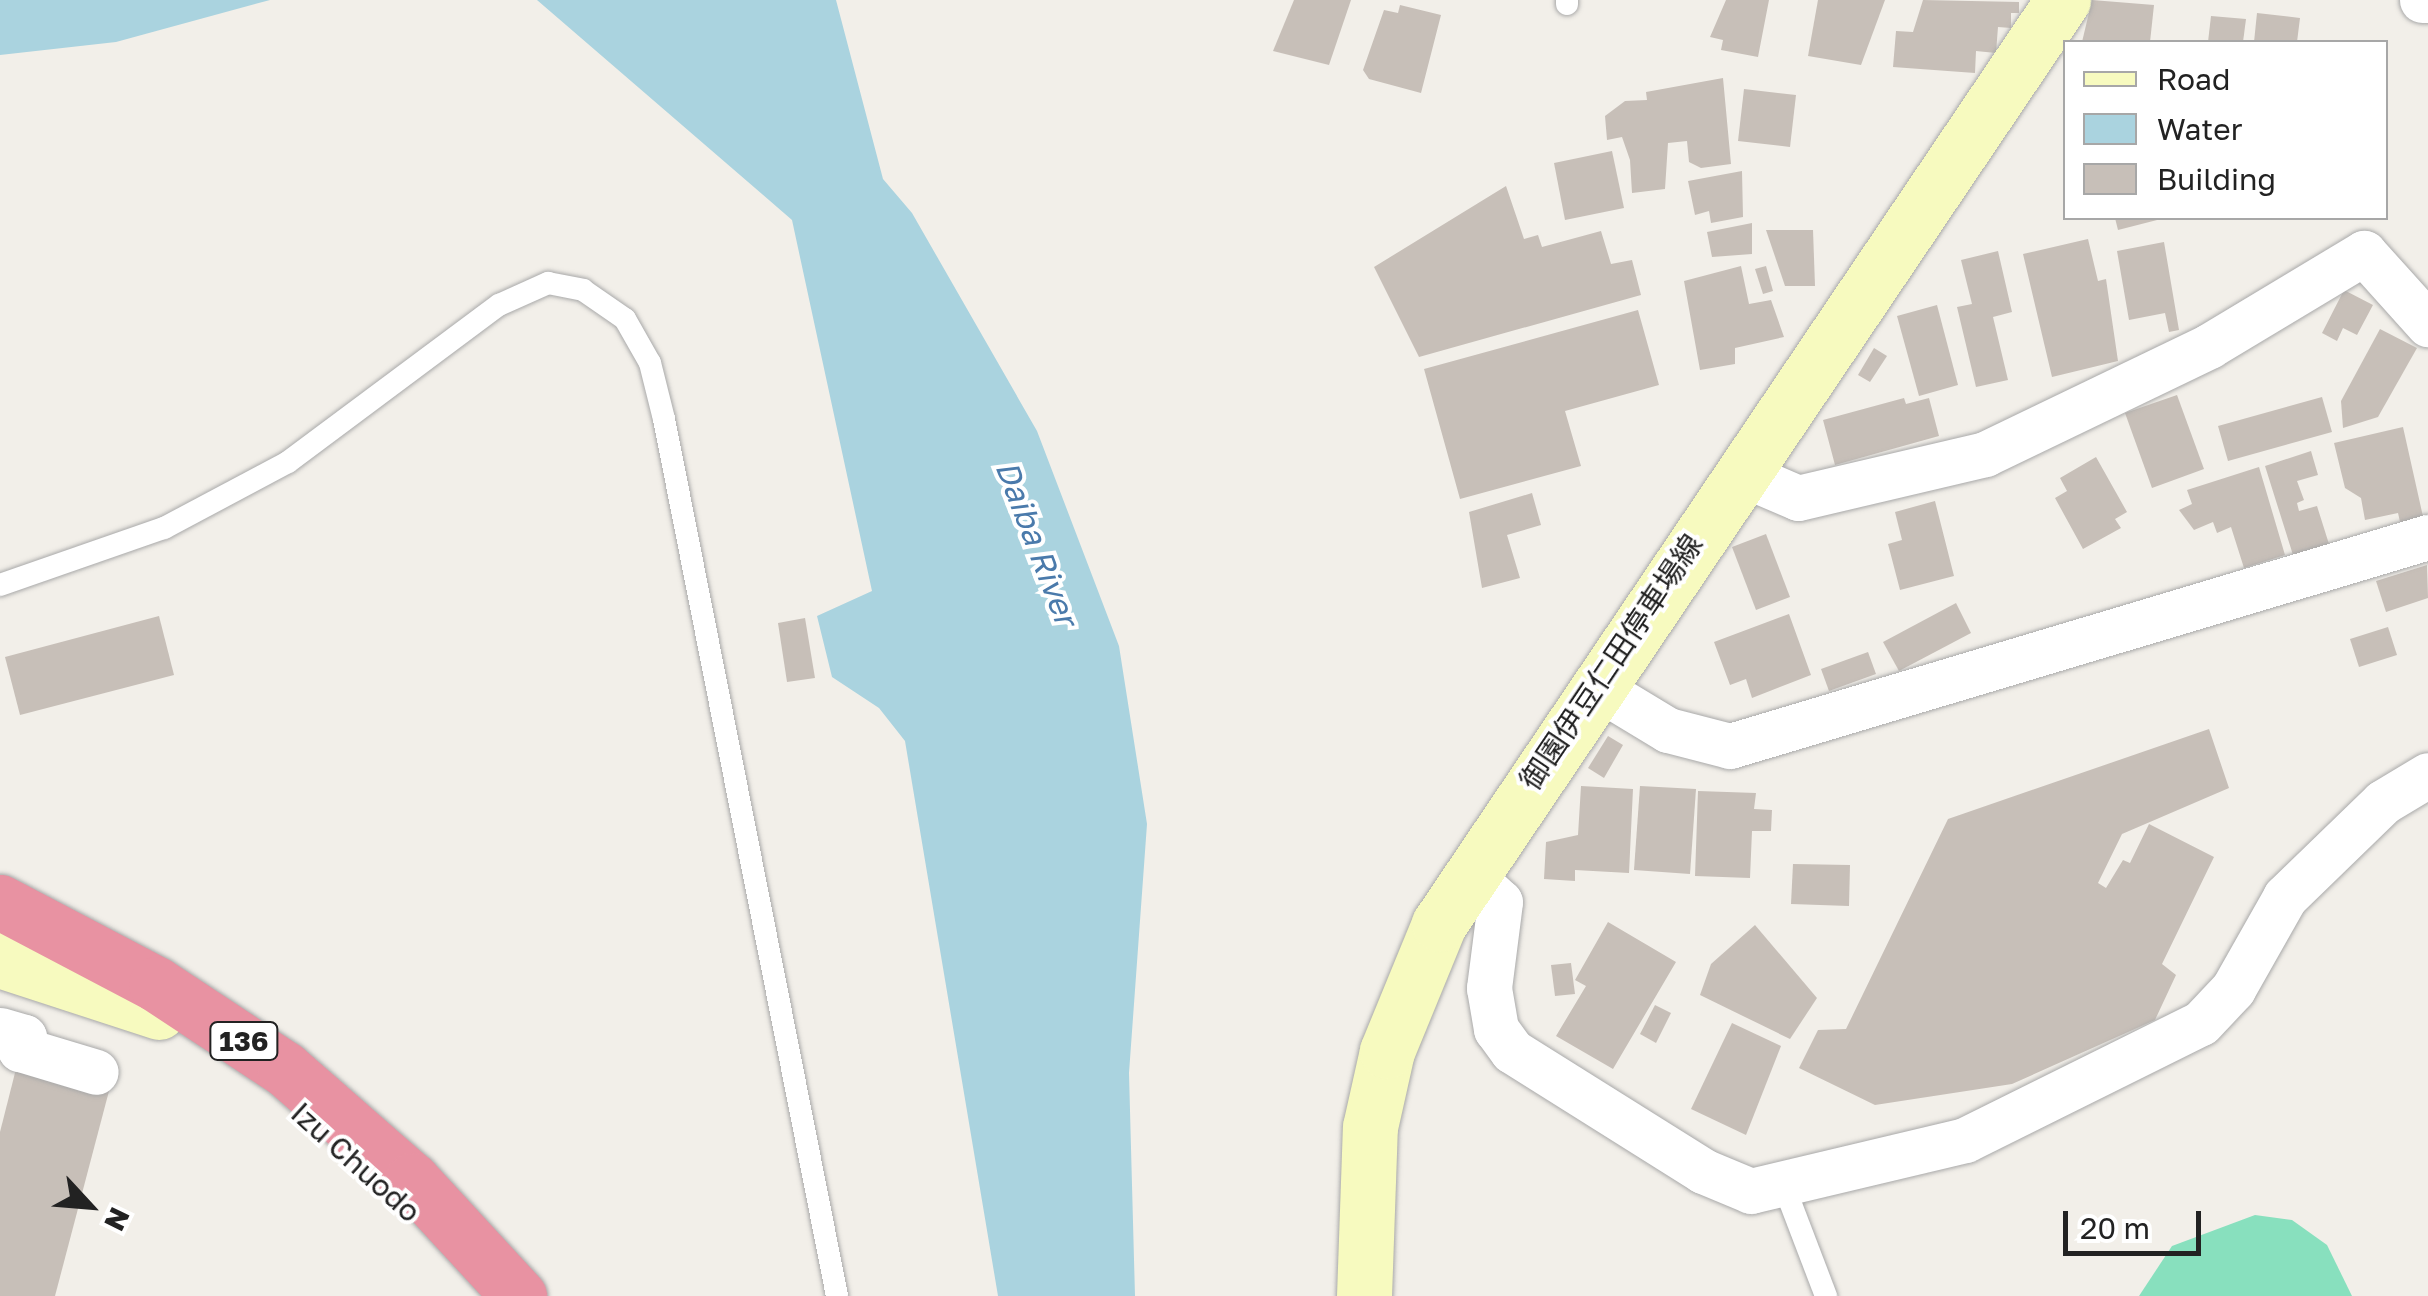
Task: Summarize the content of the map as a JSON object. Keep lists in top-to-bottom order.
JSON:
{
  "streets": {
    "highway": ["136", "Izu Chuodo"],
    "main road": ["御園伊豆仁田停車場線"]
  },
  "water": ["Daiba River"],
  "legend": ["Road", "Water", "Building"],
  "scale_bar": "20 m",
  "north": "bottom right"
}
